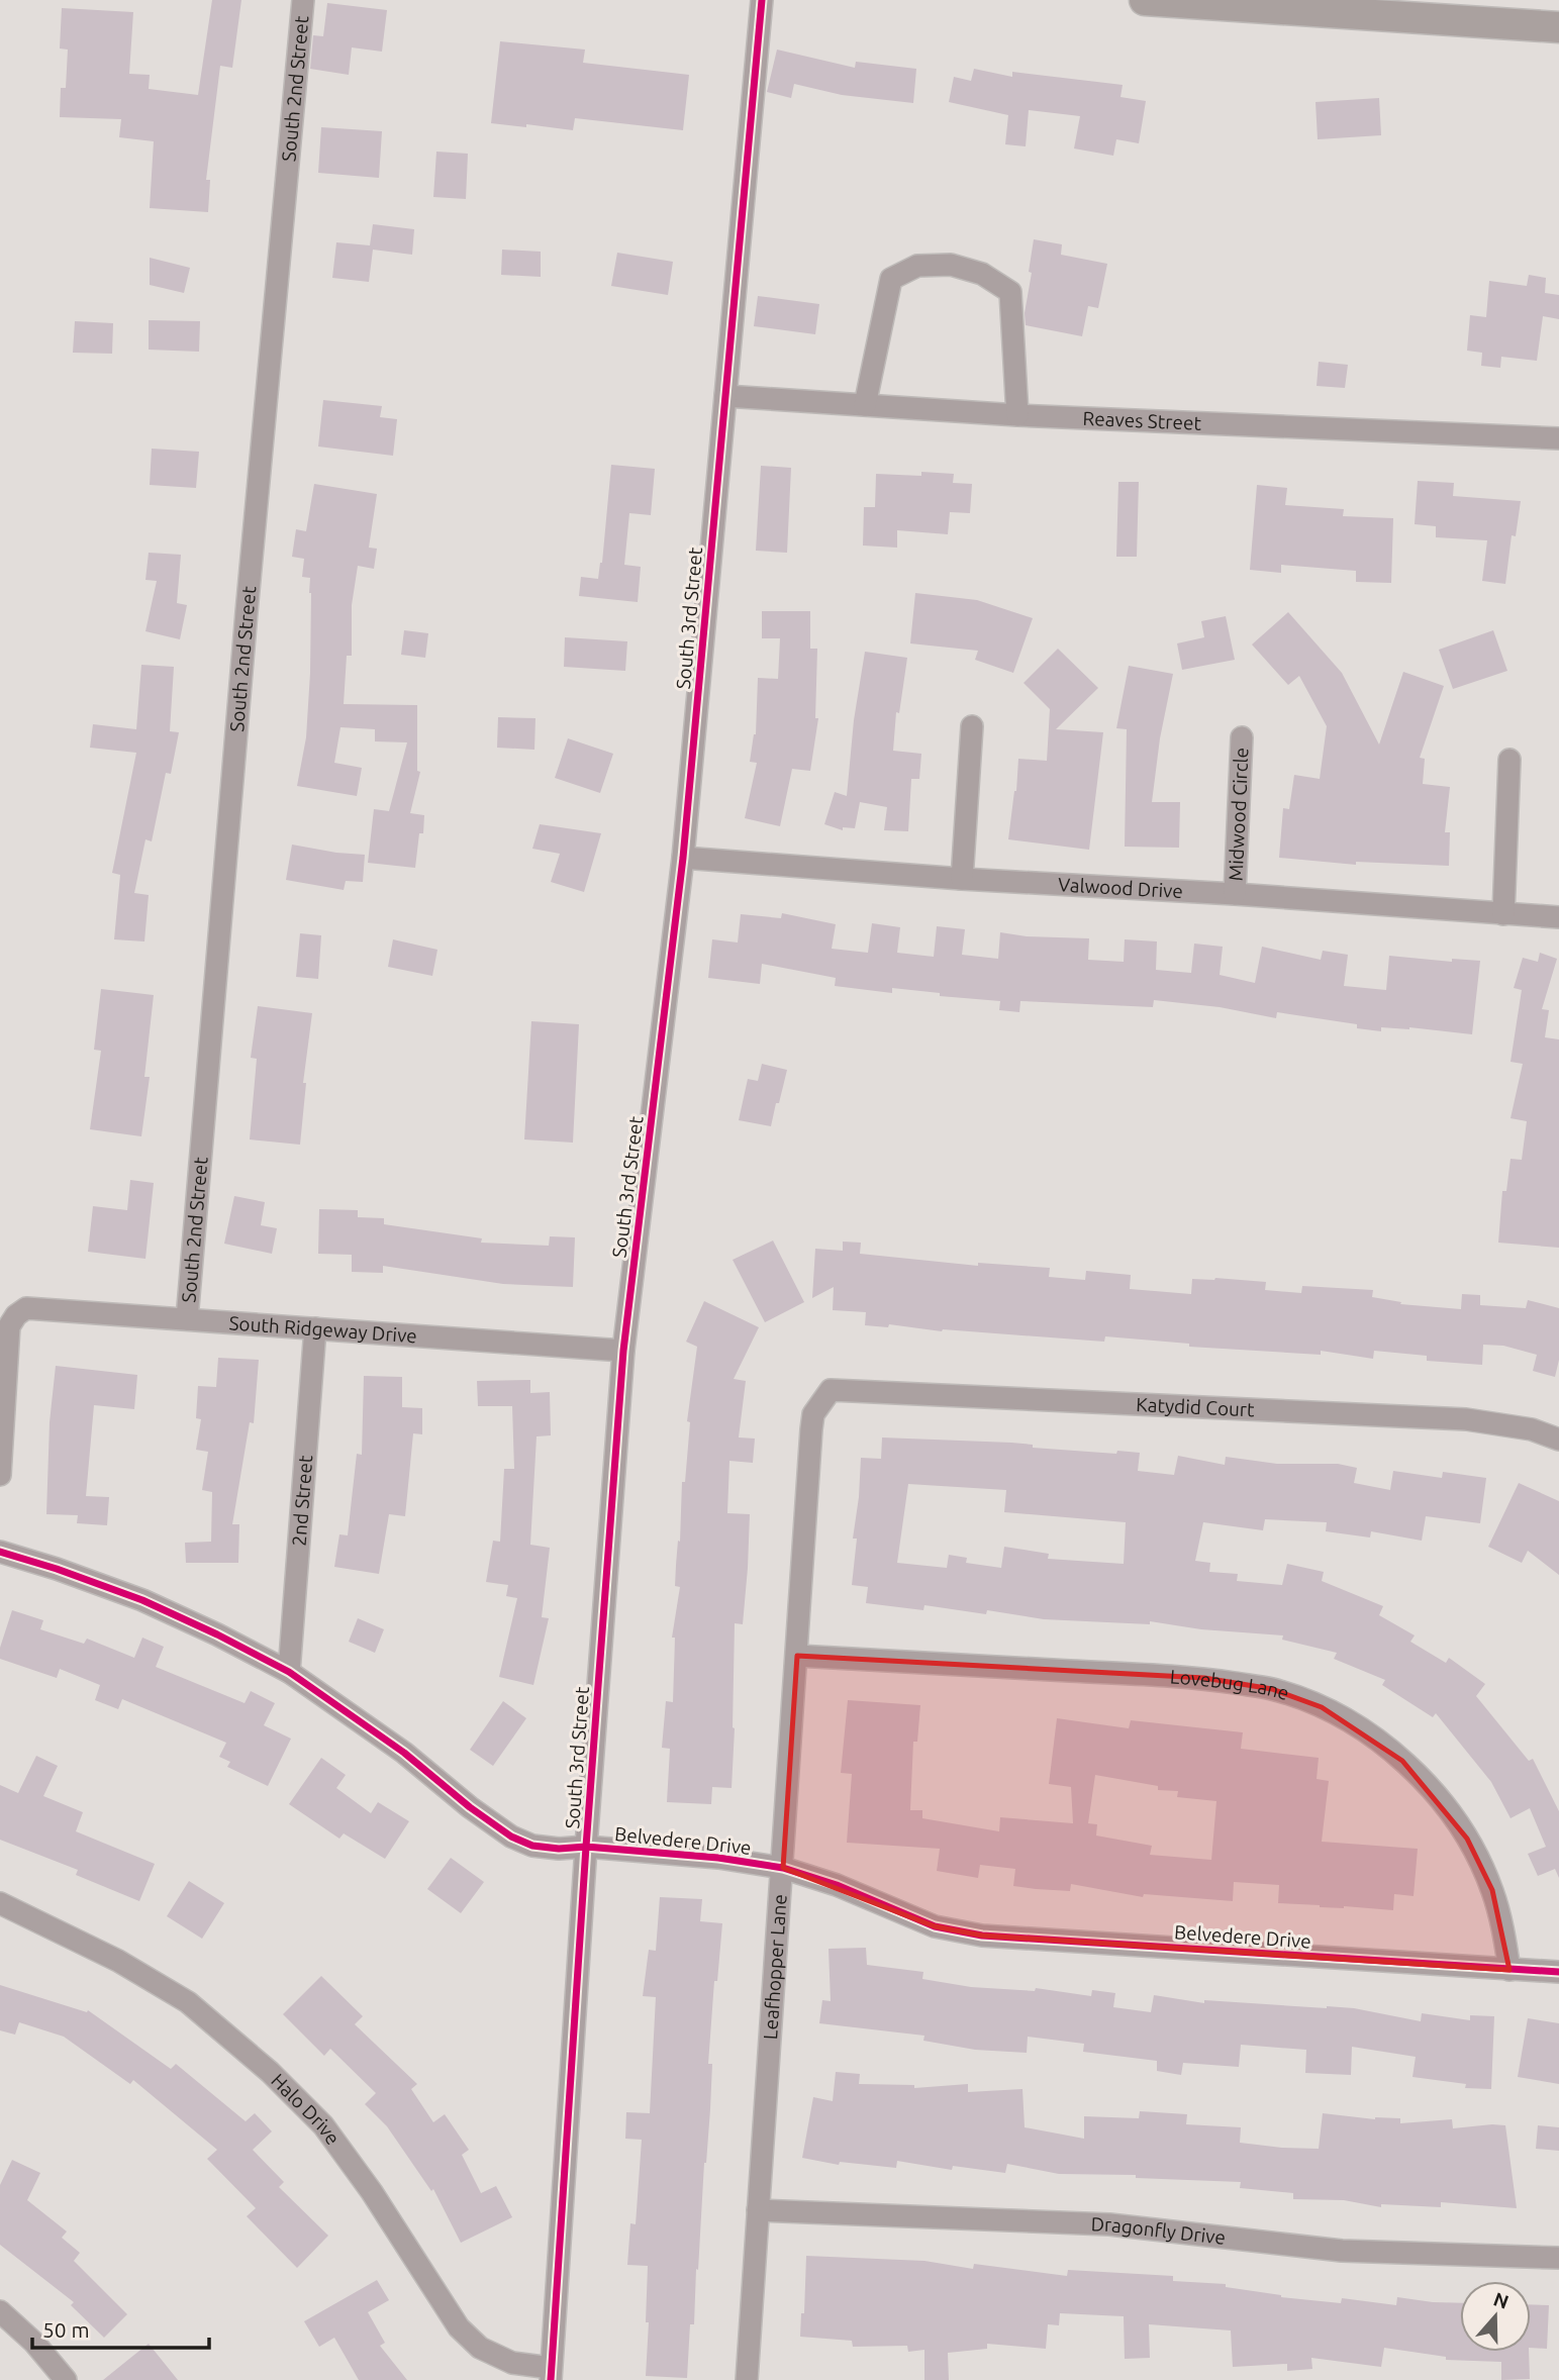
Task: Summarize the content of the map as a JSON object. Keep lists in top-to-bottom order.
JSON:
{
  "streets": {
    "street": [
      "South 2nd Street",
      "Reaves Street",
      "South 3rd Street",
      "Midwood Circle",
      "Valwood Drive",
      "South Ridgeway Drive",
      "Katydid Court",
      "2nd Street",
      "Lovebug Lane",
      "Belvedere Drive",
      "Leafhopper Lane",
      "Halo Drive",
      "Dragonfly Drive"
    ]
  },
  "crossings": [
    ["South 2nd Street", "South Ridgeway Drive"],
    ["Reaves Street", "South 3rd Street"],
    ["South 3rd Street", "Valwood Drive"],
    ["South 3rd Street", "South Ridgeway Drive"],
    ["South 3rd Street", "Belvedere Drive"],
    ["South 3rd Street", "Halo Drive"],
    ["Midwood Circle", "Valwood Drive"],
    ["South Ridgeway Drive", "2nd Street"],
    ["Katydid Court", "Leafhopper Lane"],
    ["2nd Street", "Belvedere Drive"],
    ["Lovebug Lane", "Belvedere Drive"],
    ["Lovebug Lane", "Leafhopper Lane"],
    ["Belvedere Drive", "Leafhopper Lane"],
    ["Leafhopper Lane", "Dragonfly Drive"]
  ],
  "scale_bar": "50 m",
  "north": "top"
}
